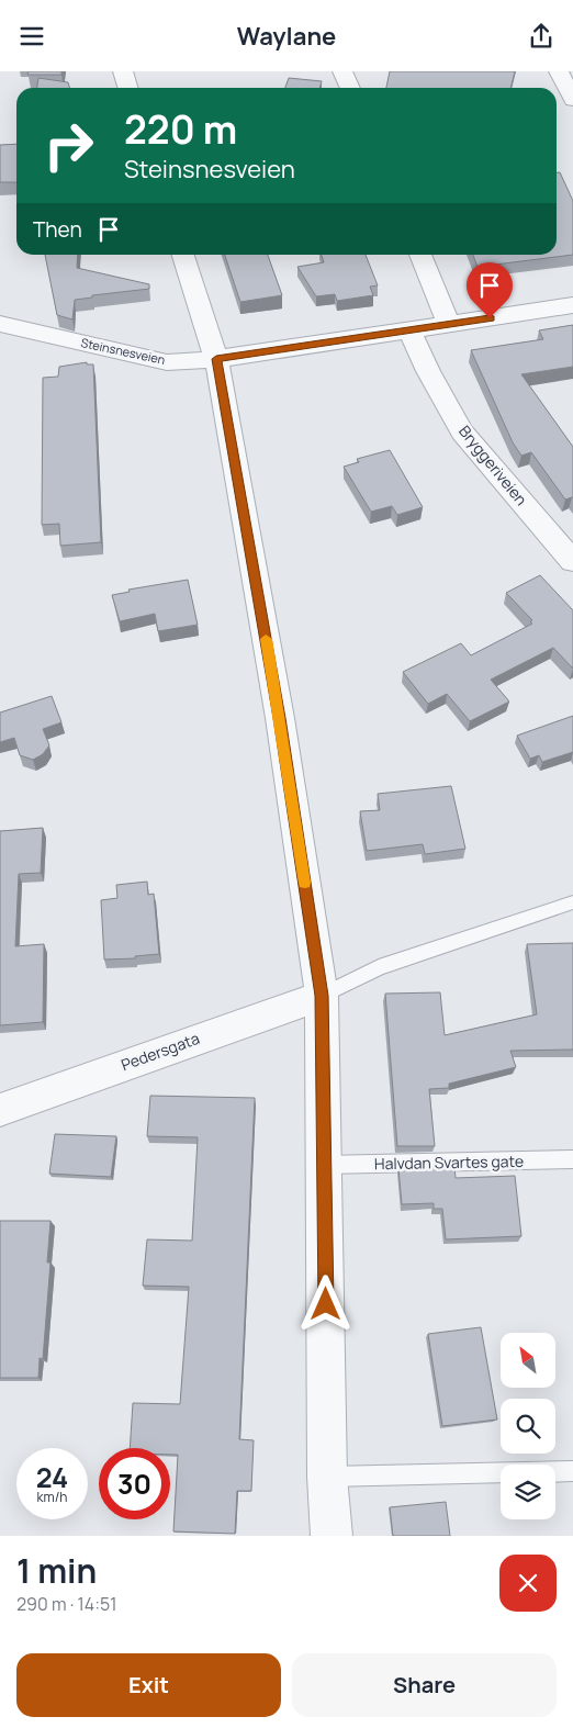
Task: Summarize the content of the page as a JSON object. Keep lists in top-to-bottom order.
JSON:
{
  "streets": {
    "street": ["Steinsnesveien", "Bryggeriveien", "Pedersgata"],
    "lane": ["Halvdan Svartes gate"]
  },
  "crossings": [
    ["Steinsnesveien", "Bryggeriveien"]
  ],
  "north": "top left",
  "page": {
    "header": "Waylane",
    "turn": ["220 m", "Steinsnesveien"],
    "then": "Then",
    "speed": "24 km/h",
    "limit": "30",
    "heading": ["1 min", "290 m · 14:51"],
    "buttons": ["Exit", "Share"]
  }
}
